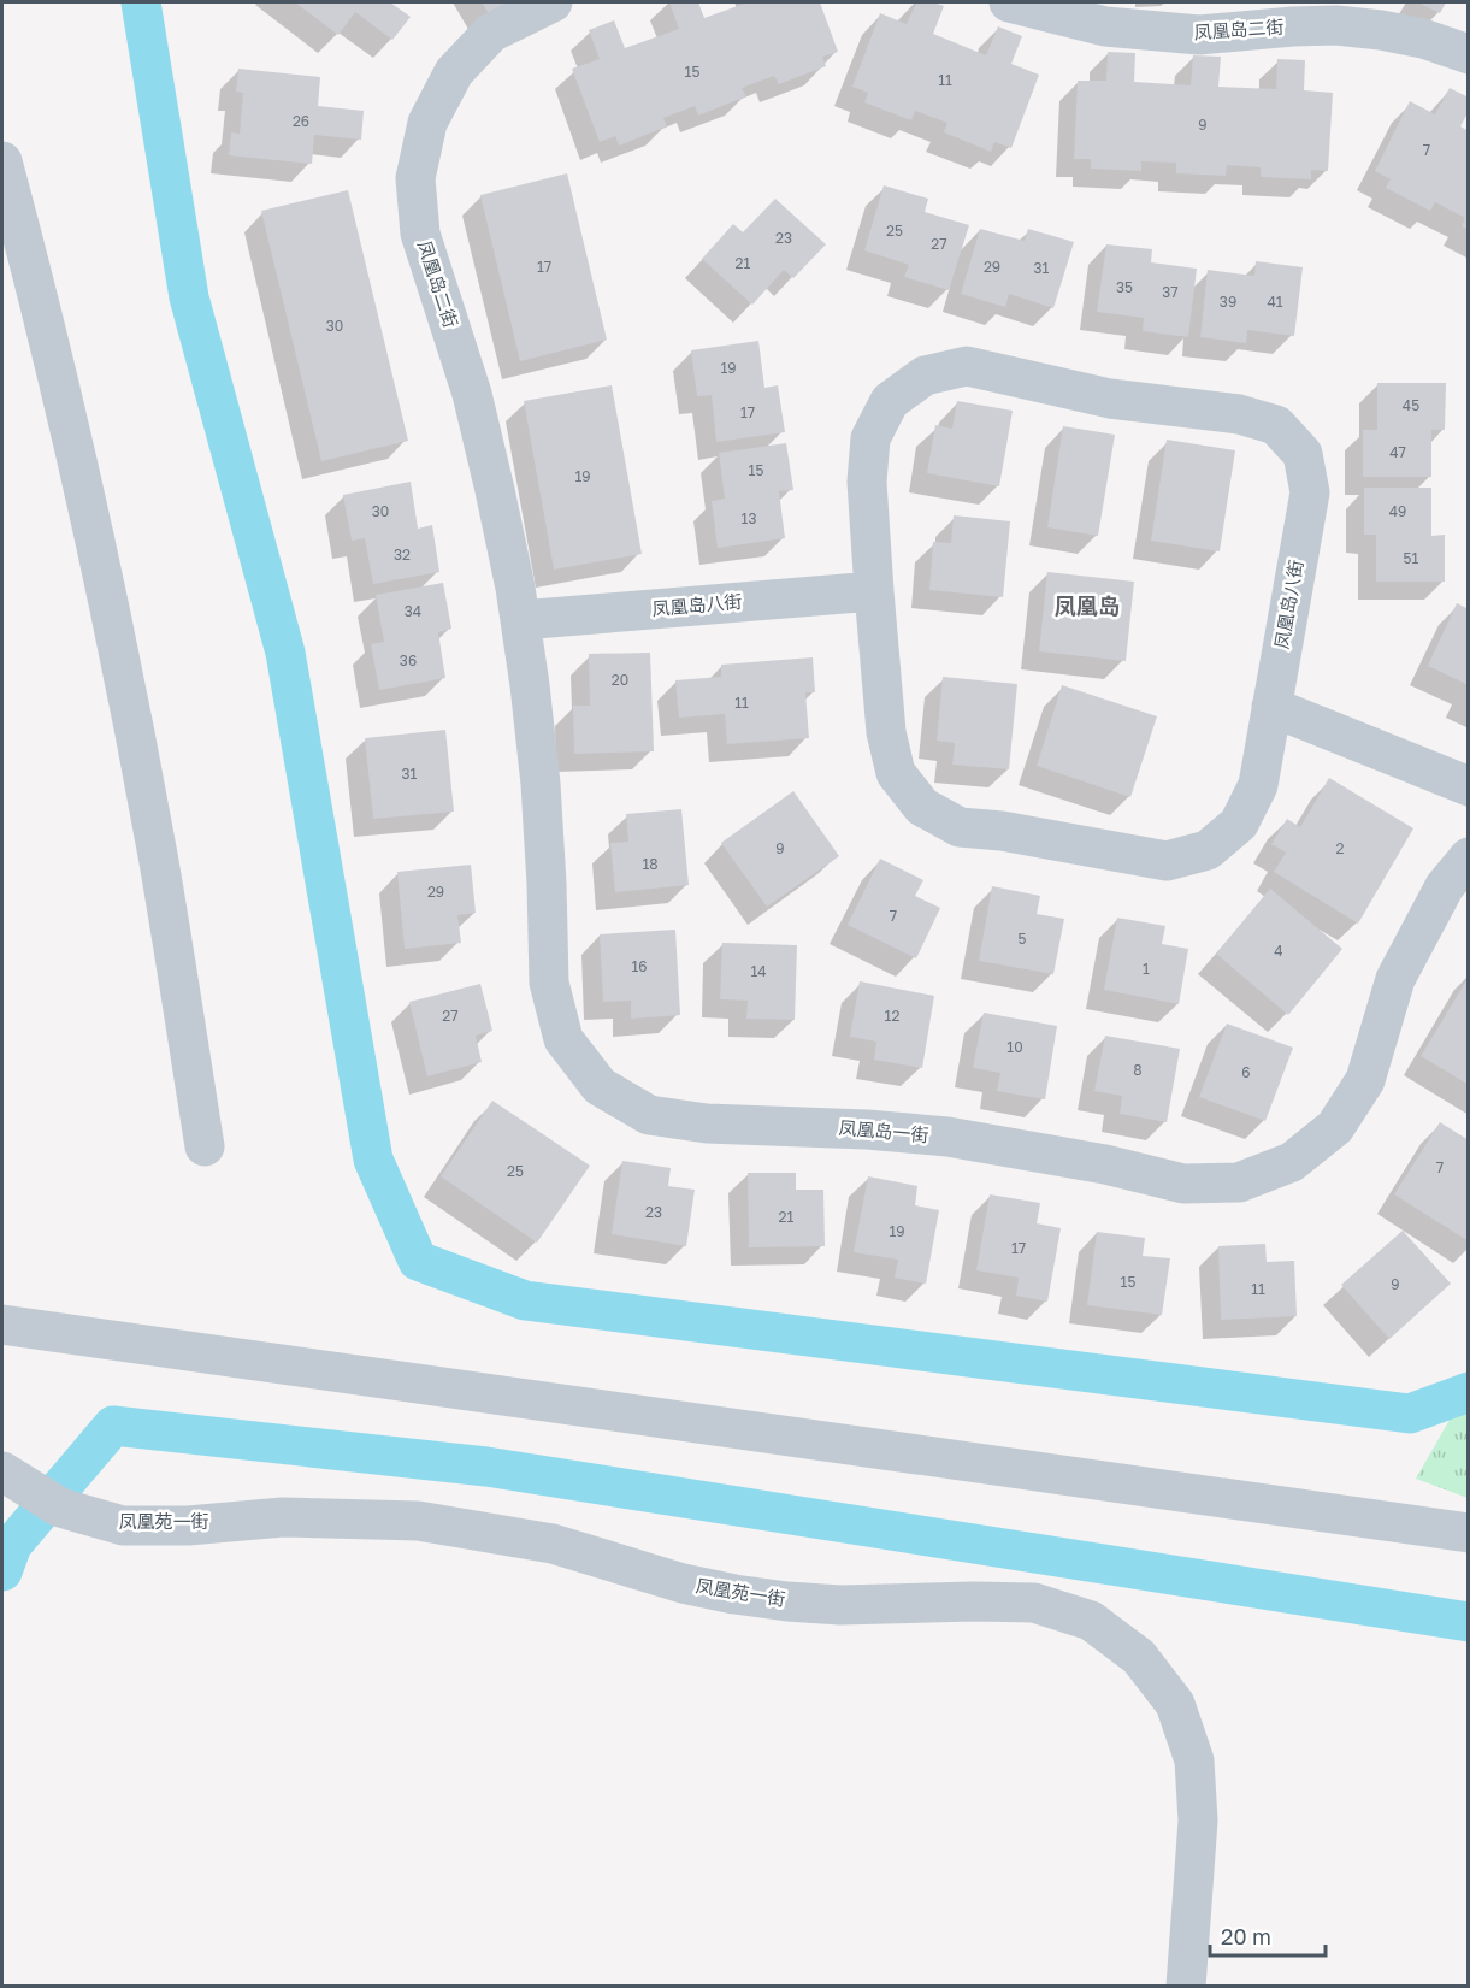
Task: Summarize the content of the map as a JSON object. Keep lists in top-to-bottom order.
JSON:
{
  "streets": {
    "street": [
      "凤凰岛二街",
      "凤凰岛八街",
      "凤凰岛一街",
      "凤凰苑一街"
    ]
  },
  "crossings": [
    ["凤凰岛二街", "凤凰岛八街"],
    ["凤凰岛二街", "凤凰岛一街"],
    ["凤凰岛八街", "凤凰岛一街"]
  ],
  "districts": ["凤凰岛"],
  "house_numbers": [
    "15",
    "11",
    "26",
    "9",
    "7",
    "25",
    "23",
    "27",
    "21",
    "17",
    "29",
    "31",
    "35",
    "37",
    "39",
    "41",
    "30",
    "19",
    "45",
    "17",
    "47",
    "15",
    "19",
    "30",
    "49",
    "13",
    "32",
    "51",
    "34",
    "36",
    "20",
    "11",
    "31",
    "9",
    "2",
    "18",
    "29",
    "7",
    "5",
    "4",
    "16",
    "1",
    "14",
    "27",
    "12",
    "10",
    "8",
    "6",
    "7",
    "25",
    "23",
    "21",
    "19",
    "17",
    "15",
    "9",
    "11"
  ],
  "scale_bar": "20 m"
}
